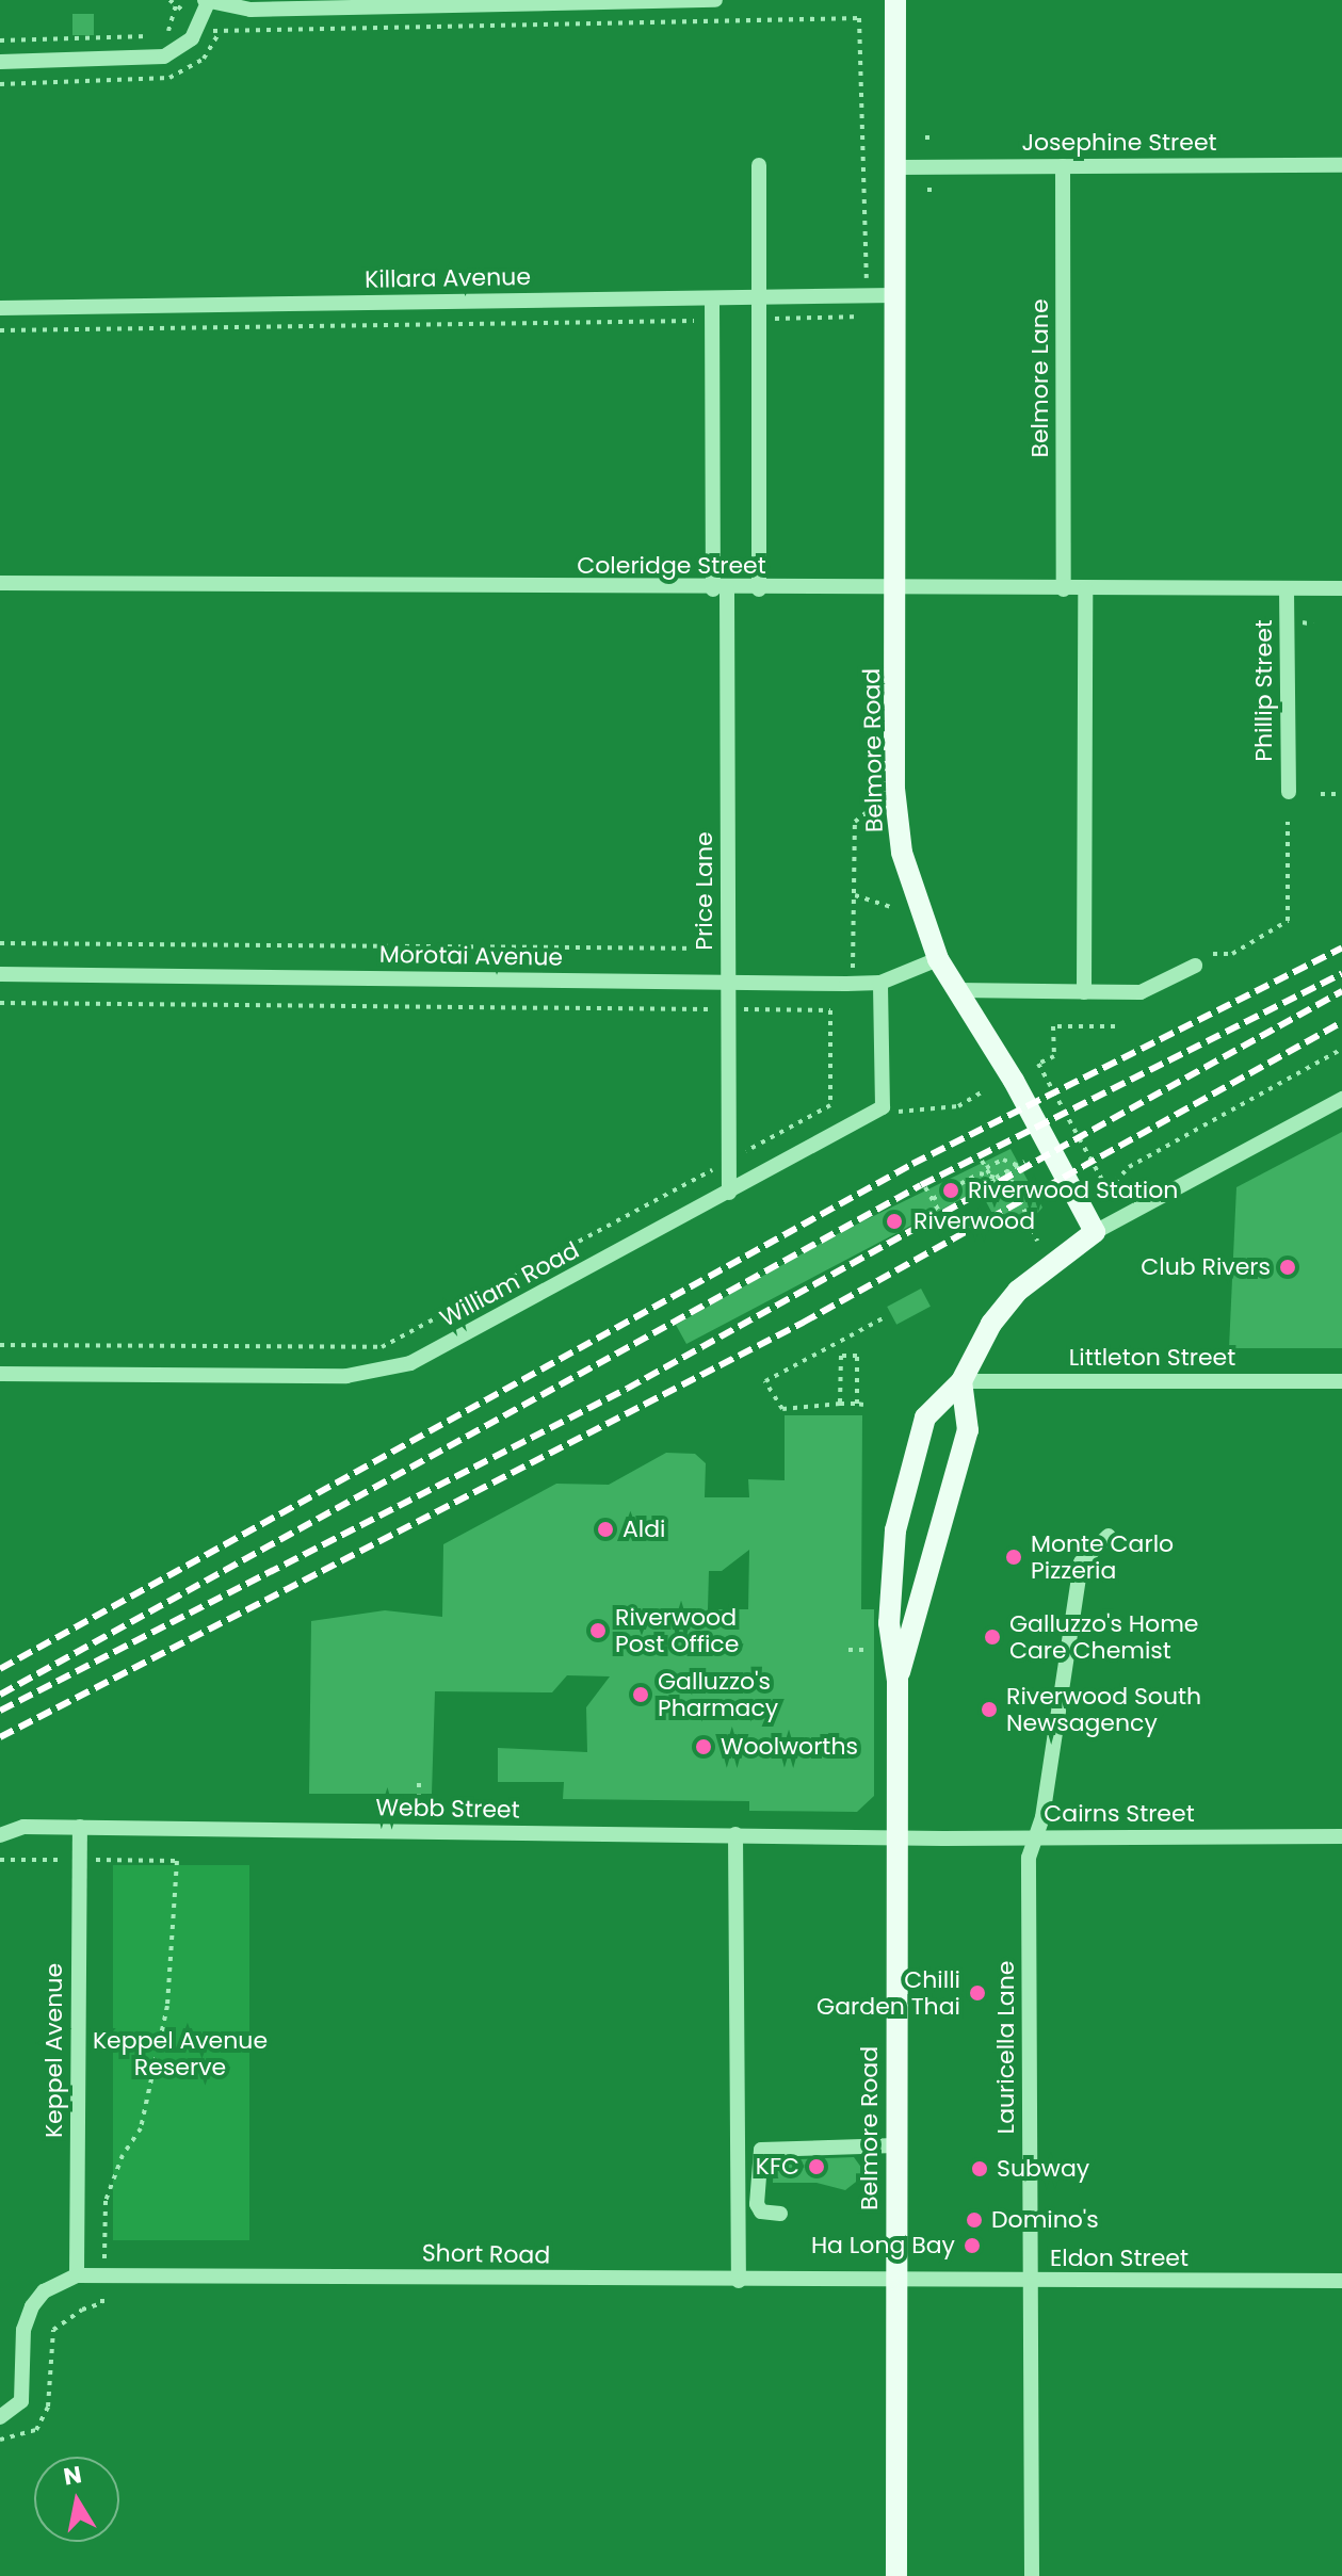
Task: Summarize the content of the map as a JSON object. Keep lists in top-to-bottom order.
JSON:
{
  "streets": {
    "main road": ["Belmore Road"],
    "street": [
      "Josephine Street",
      "Killara Avenue",
      "Belmore Lane",
      "Coleridge Street",
      "Phillip Street",
      "Price Lane",
      "Morotai Avenue",
      "William Road",
      "Littleton Street",
      "Webb Street",
      "Cairns Street",
      "Lauricella Lane",
      "Keppel Avenue",
      "Short Road",
      "Eldon Street"
    ]
  },
  "crossings": [
    ["Josephine Street", "Belmore Lane"],
    ["Josephine Street", "Belmore Road"],
    ["Killara Avenue", "Belmore Road"],
    ["Killara Avenue", "Price Lane"],
    ["Belmore Lane", "Coleridge Street"],
    ["Coleridge Street", "Phillip Street"],
    ["Coleridge Street", "Belmore Road"],
    ["Coleridge Street", "Price Lane"],
    ["Belmore Road", "Morotai Avenue"],
    ["Belmore Road", "Littleton Street"],
    ["Belmore Road", "Webb Street"],
    ["Belmore Road", "Cairns Street"],
    ["Belmore Road", "Short Road"],
    ["Belmore Road", "Eldon Street"],
    ["Price Lane", "Morotai Avenue"],
    ["Price Lane", "William Road"],
    ["Webb Street", "Cairns Street"],
    ["Webb Street", "Keppel Avenue"],
    ["Cairns Street", "Lauricella Lane"],
    ["Lauricella Lane", "Eldon Street"],
    ["Keppel Avenue", "Short Road"],
    ["Short Road", "Eldon Street"]
  ],
  "parks": ["Keppel Avenue Reserve"],
  "places": [
    "Riverwood Station",
    "Riverwood",
    "Club Rivers",
    "Aldi",
    "Monte Carlo Pizzeria",
    "Riverwood Post Office",
    "Galluzzo's Home Care Chemist",
    "Galluzzo's Pharmacy",
    "Riverwood South Newsagency",
    "Woolworths",
    "Chilli Garden Thai",
    "KFC",
    "Subway",
    "Domino's",
    "Ha Long Bay"
  ],
  "north": "top"
}
